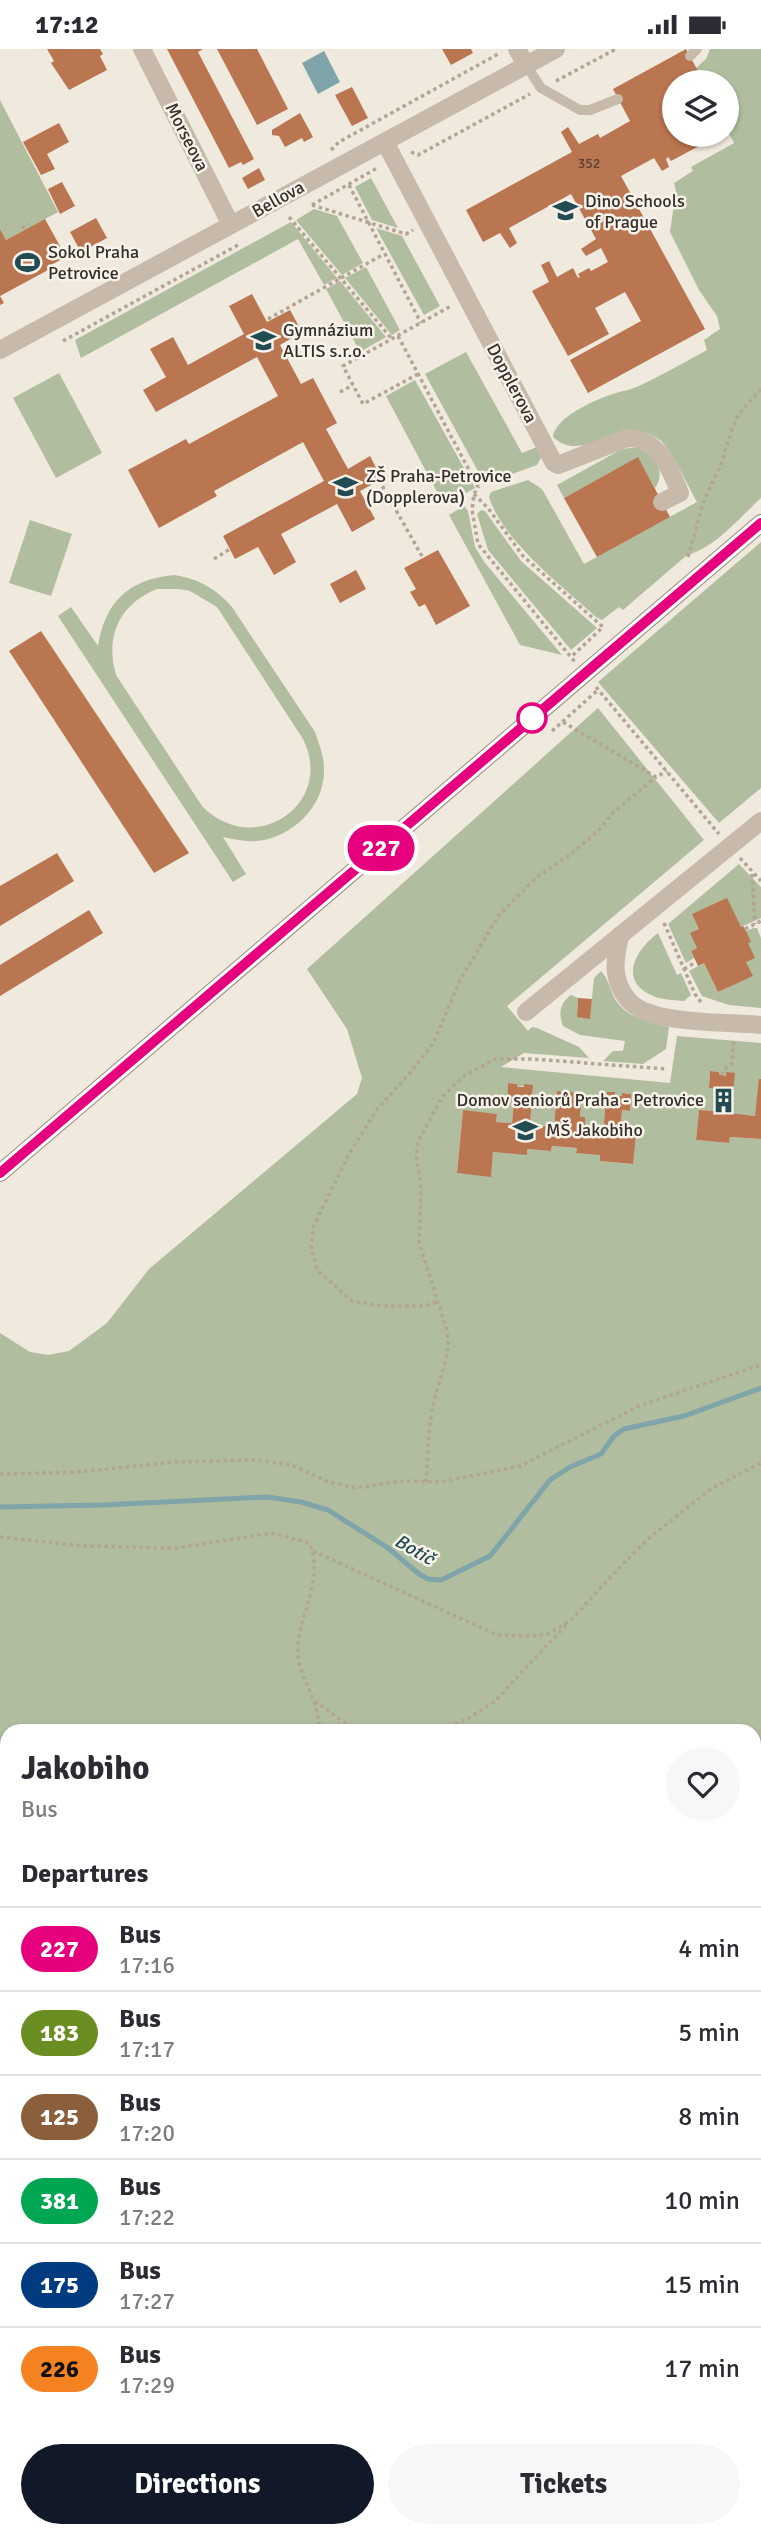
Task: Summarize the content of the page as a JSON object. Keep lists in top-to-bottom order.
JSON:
{
  "streets": {
    "street": ["Morseova", "Bellova", "Dopplerova"]
  },
  "crossings": [
    ["Morseova", "Bellova"],
    ["Bellova", "Dopplerova"]
  ],
  "water": ["Botič"],
  "places": {
    "school or university": [
      "Dino Schools of Prague",
      "Gymnázium ALTIS s.r.o.",
      "ZŠ Praha-Petrovice (Dopplerova)",
      "MŠ Jakobiho"
    ],
    "sports": ["Sokol Praha Petrovice"],
    "building": ["Domov seniorů Praha - Petrovice"]
  },
  "lines": ["bus line 227"],
  "house_numbers": ["352"],
  "page": {
    "status": "17:12",
    "on_map": "227",
    "heading": [
      ["Jakobiho", "Bus"],
      "Departures"
    ],
    "list": [
      {
        "mark": "227",
        "name": "Bus",
        "note": "17:16",
        "value": "4 min"
      },
      {
        "mark": "183",
        "name": "Bus",
        "note": "17:17",
        "value": "5 min"
      },
      {
        "mark": "125",
        "name": "Bus",
        "note": "17:20",
        "value": "8 min"
      },
      {
        "mark": "381",
        "name": "Bus",
        "note": "17:22",
        "value": "10 min"
      },
      {
        "mark": "175",
        "name": "Bus",
        "note": "17:27",
        "value": "15 min"
      },
      {
        "mark": "226",
        "name": "Bus",
        "note": "17:29",
        "value": "17 min"
      }
    ],
    "buttons": ["Directions", "Tickets"]
  }
}
